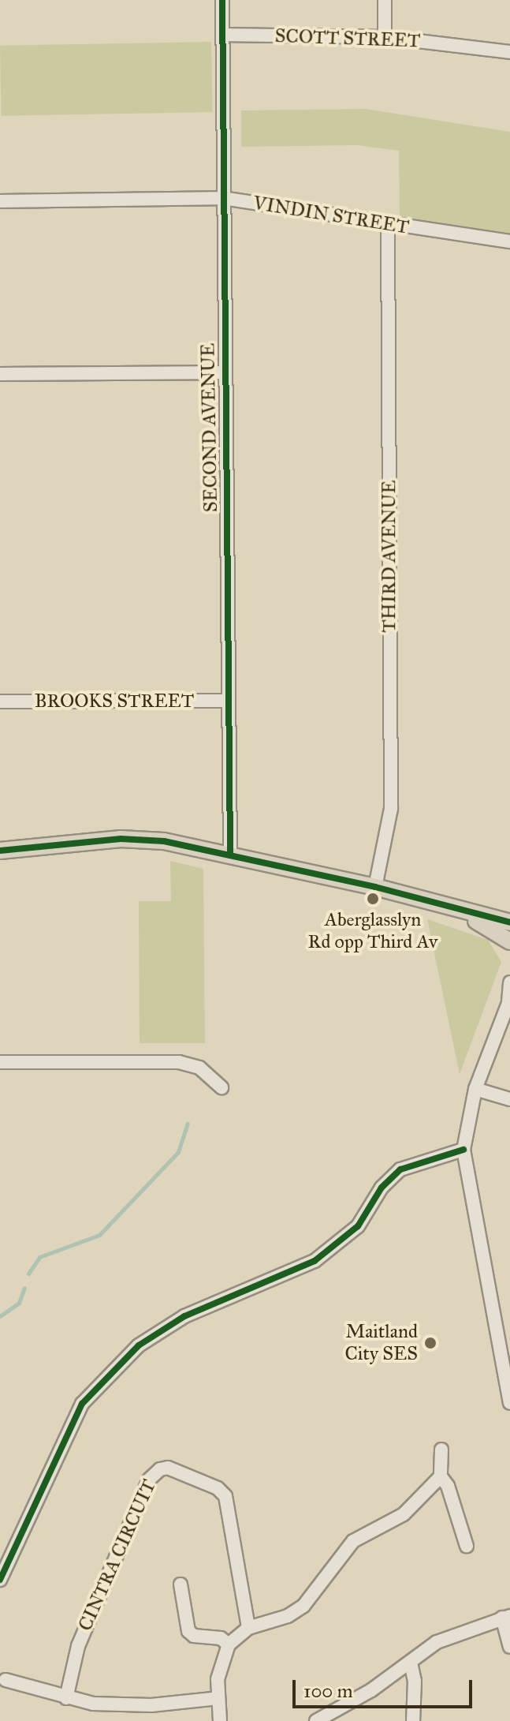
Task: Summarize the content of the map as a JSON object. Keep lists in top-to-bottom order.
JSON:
{
  "streets": {
    "street": [
      "SCOTT STREET",
      "VINDIN STREET",
      "SECOND AVENUE",
      "THIRD AVENUE",
      "BROOKS STREET",
      "CINTRA CIRCUIT"
    ]
  },
  "crossings": [
    ["SCOTT STREET", "SECOND AVENUE"],
    ["VINDIN STREET", "SECOND AVENUE"],
    ["VINDIN STREET", "THIRD AVENUE"],
    ["SECOND AVENUE", "BROOKS STREET"]
  ],
  "places": ["Aberglasslyn Rd opp Third Av", "Maitland City SES"],
  "scale_bar": "100 m"
}
